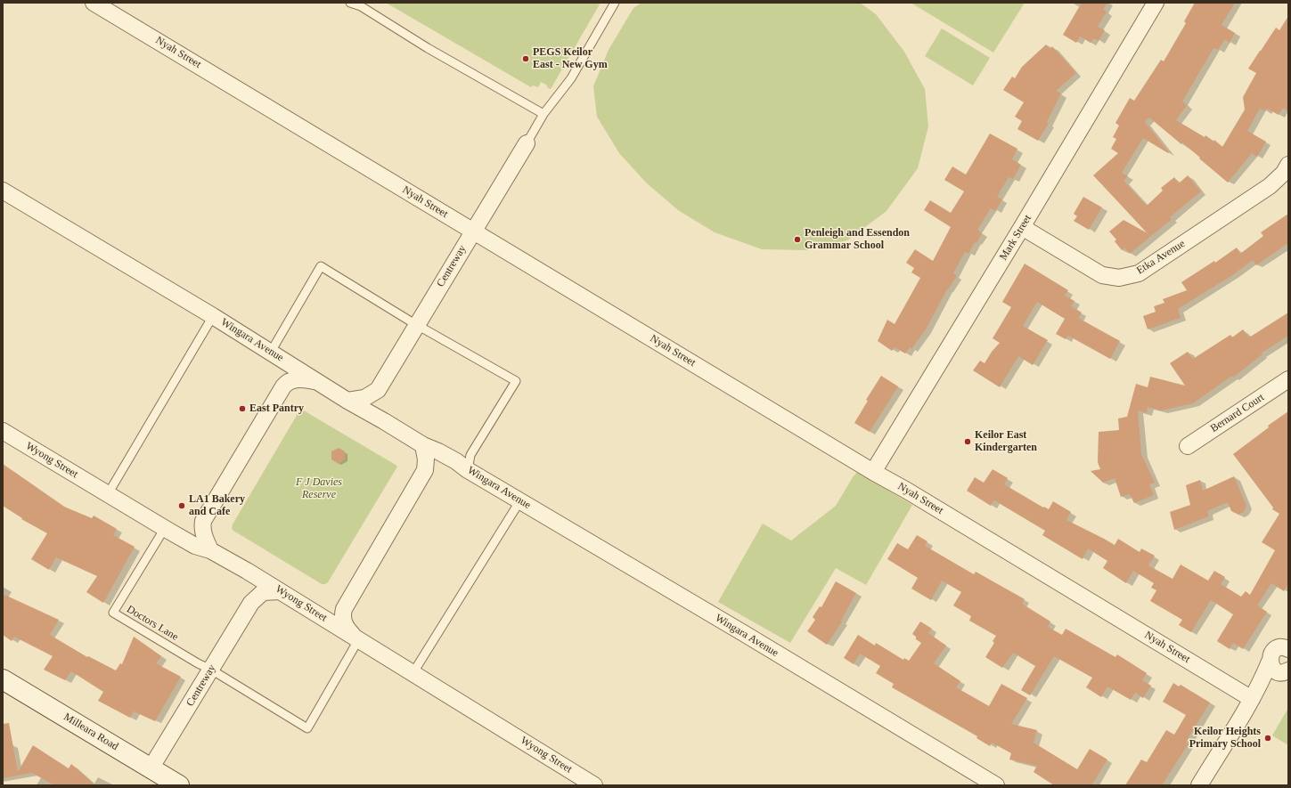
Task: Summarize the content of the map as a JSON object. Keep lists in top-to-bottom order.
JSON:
{
  "streets": {
    "main road": ["Milleara Road"],
    "street": [
      "Nyah Street",
      "Mark Street",
      "Etka Avenue",
      "Centreway",
      "Wingara Avenue",
      "Bernard Court",
      "Wyong Street"
    ],
    "lane": ["Doctors Lane"]
  },
  "crossings": [
    ["Nyah Street", "Mark Street"],
    ["Nyah Street", "Centreway"],
    ["Mark Street", "Etka Avenue"],
    ["Centreway", "Wyong Street"],
    ["Centreway", "Doctors Lane"],
    ["Centreway", "Milleara Road"],
    ["Wyong Street", "Doctors Lane"]
  ],
  "parks": ["F J Davies Reserve"],
  "places": [
    "PEGS Keilor East - New Gym",
    "Penleigh and Essendon Grammar School",
    "East Pantry",
    "Keilor East Kindergarten",
    "LA1 Bakery and Cafe",
    "Keilor Heights Primary School"
  ]
}
